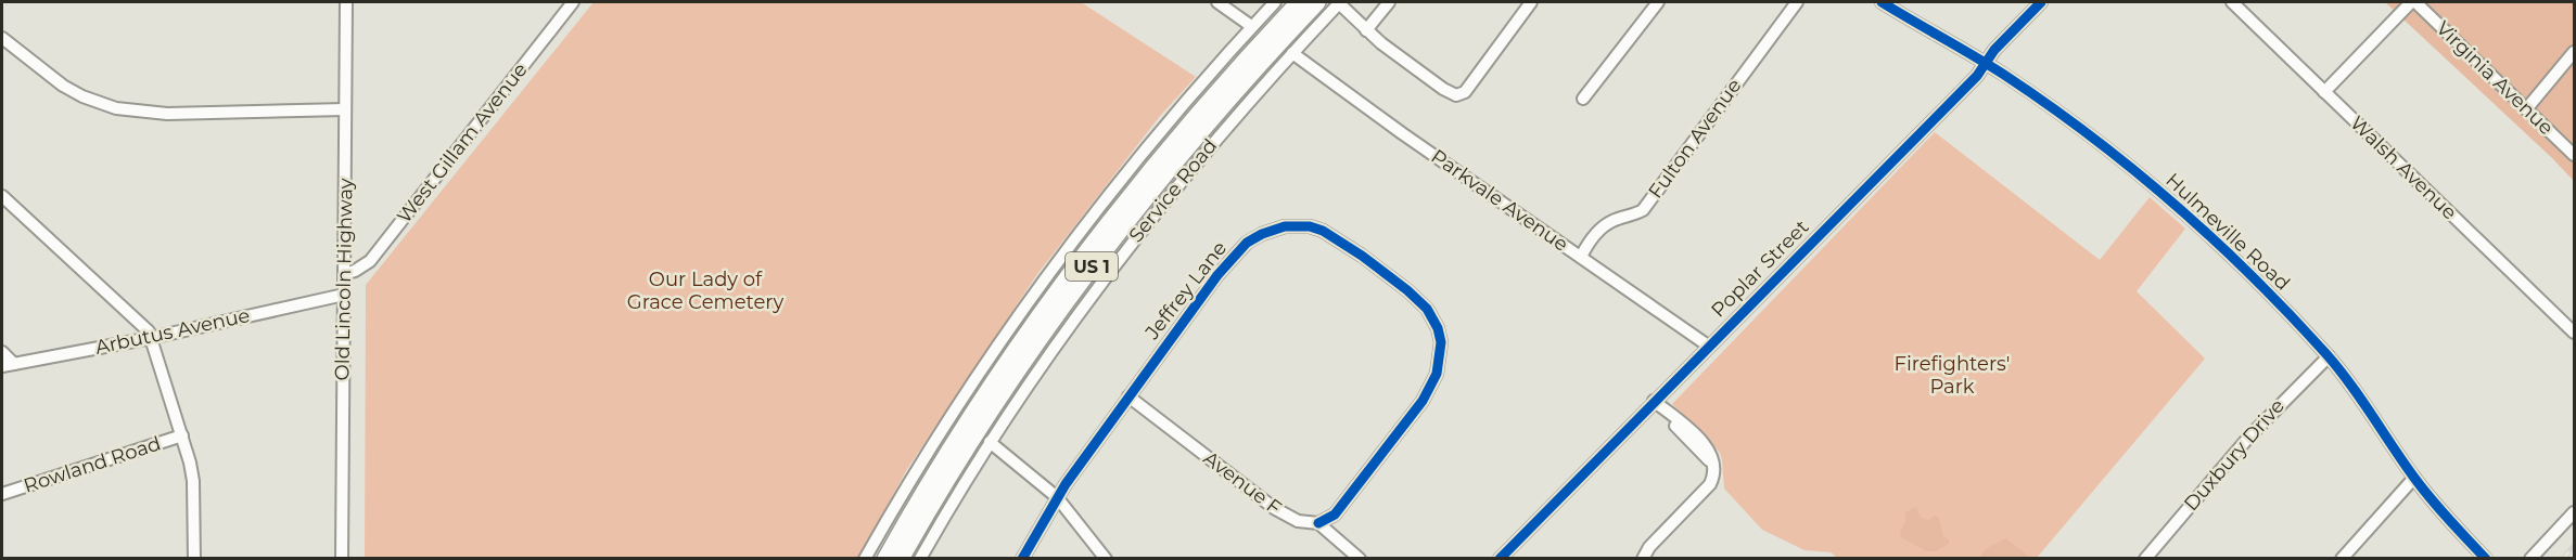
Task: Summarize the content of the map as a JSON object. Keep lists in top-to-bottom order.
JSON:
{
  "streets": {
    "highway": ["US 1"],
    "street": [
      "Virginia Avenue",
      "Fulton Avenue",
      "West Gillam Avenue",
      "Walsh Avenue",
      "Service Road",
      "Parkvale Avenue",
      "Hulmeville Road",
      "Poplar Street",
      "Old Lincoln Highway",
      "Jeffrey Lane",
      "Arbutus Avenue",
      "Duxbury Drive",
      "Rowland Road",
      "Avenue F"
    ]
  },
  "crossings": [
    ["Fulton Avenue", "Parkvale Avenue"],
    ["West Gillam Avenue", "Old Lincoln Highway"],
    ["Service Road", "Parkvale Avenue"],
    ["Parkvale Avenue", "Poplar Street"],
    ["Hulmeville Road", "Poplar Street"],
    ["Hulmeville Road", "Duxbury Drive"],
    ["Old Lincoln Highway", "Arbutus Avenue"],
    ["Jeffrey Lane", "Avenue F"]
  ],
  "parks": ["Our Lady of Grace Cemetery", "Firefighters' Park"]
}
